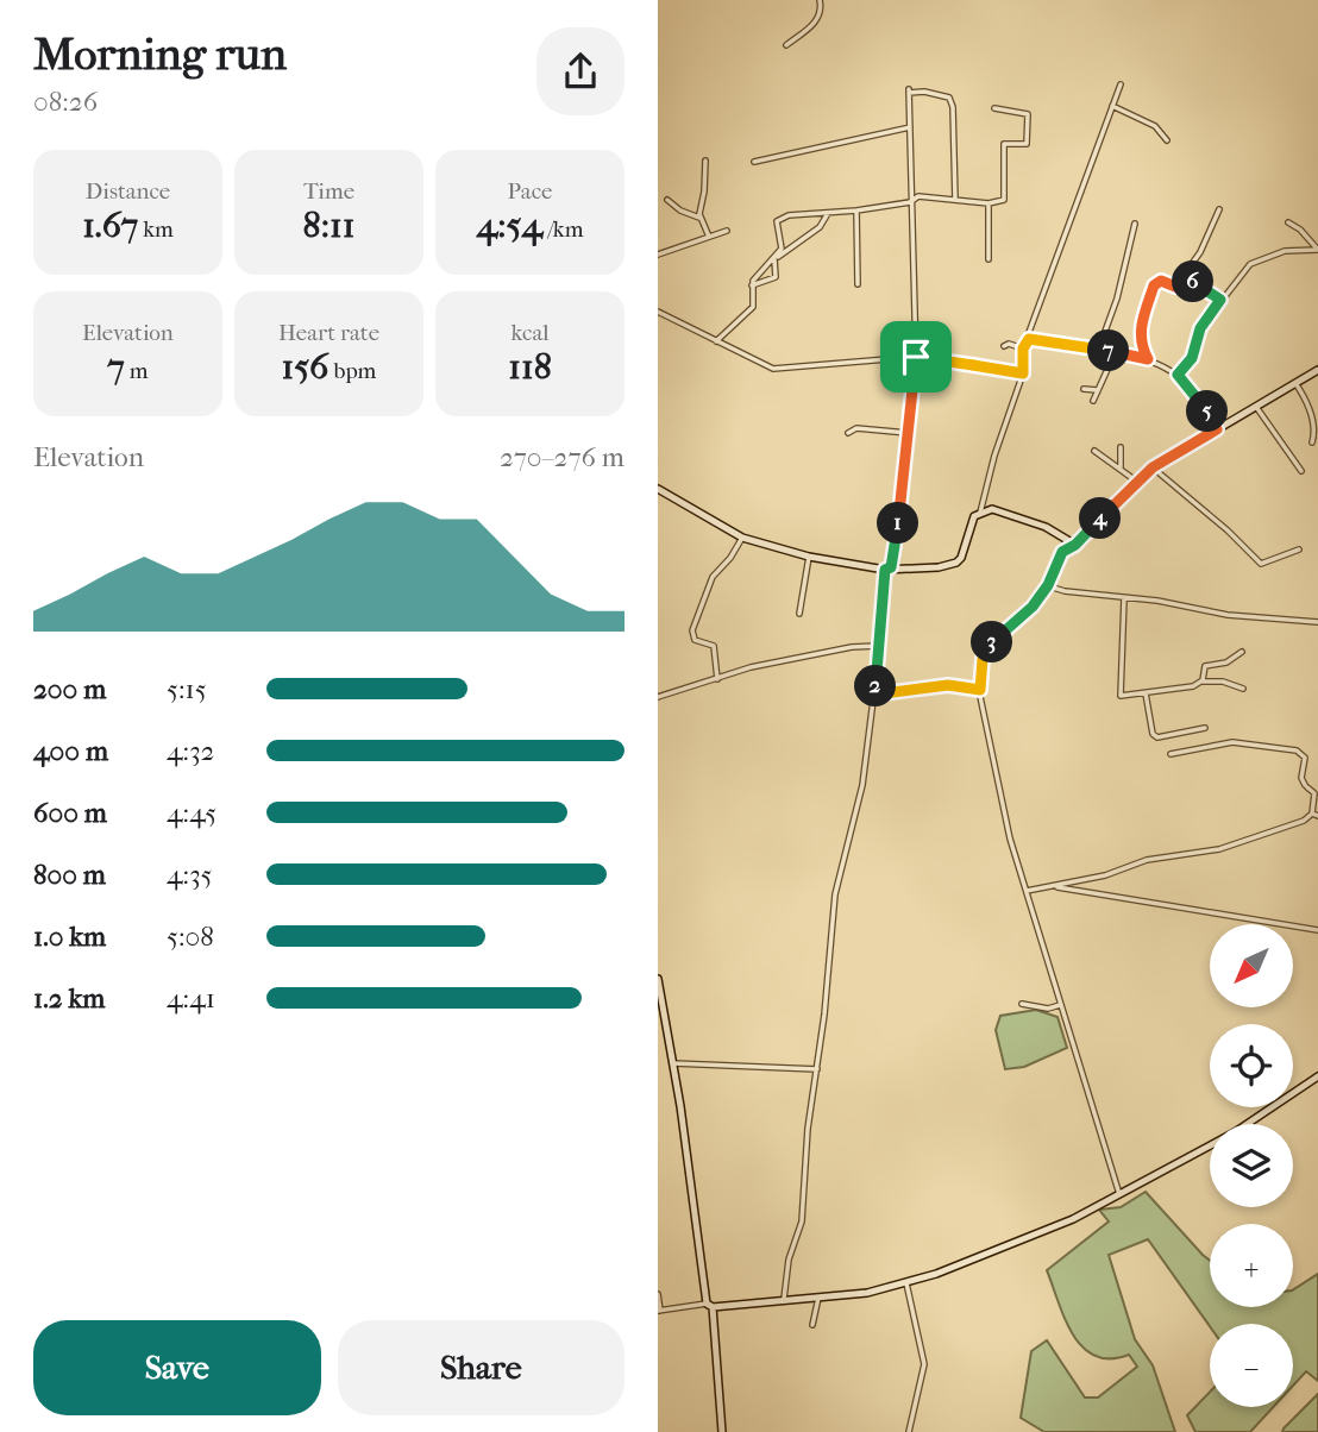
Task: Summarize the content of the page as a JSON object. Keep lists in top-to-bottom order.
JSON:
{
  "north": "bottom left",
  "page": {
    "heading": ["Morning run", "08:26"],
    "stats": [
      ["Distance", "1.67 km"],
      ["Time", "8:11"],
      ["Pace", "4:54 /km"],
      ["Elevation", "7 m"],
      ["Heart rate", "156 bpm"],
      ["kcal", "118"]
    ],
    "pins": [
      "6",
      "7",
      "5",
      "4",
      "1",
      "3",
      "2"
    ],
    "chart": ["Elevation", "270–276 m"],
    "list": [
      {
        "name": "200 m",
        "note": "5:15"
      },
      {
        "name": "400 m",
        "note": "4:32"
      },
      {
        "name": "600 m",
        "note": "4:45"
      },
      {
        "name": "800 m",
        "note": "4:35"
      },
      {
        "name": "1.0 km",
        "note": "5:08"
      },
      {
        "name": "1.2 km",
        "note": "4:41"
      }
    ],
    "map_buttons": ["+", "−"],
    "buttons": ["Save", "Share"]
  }
}
